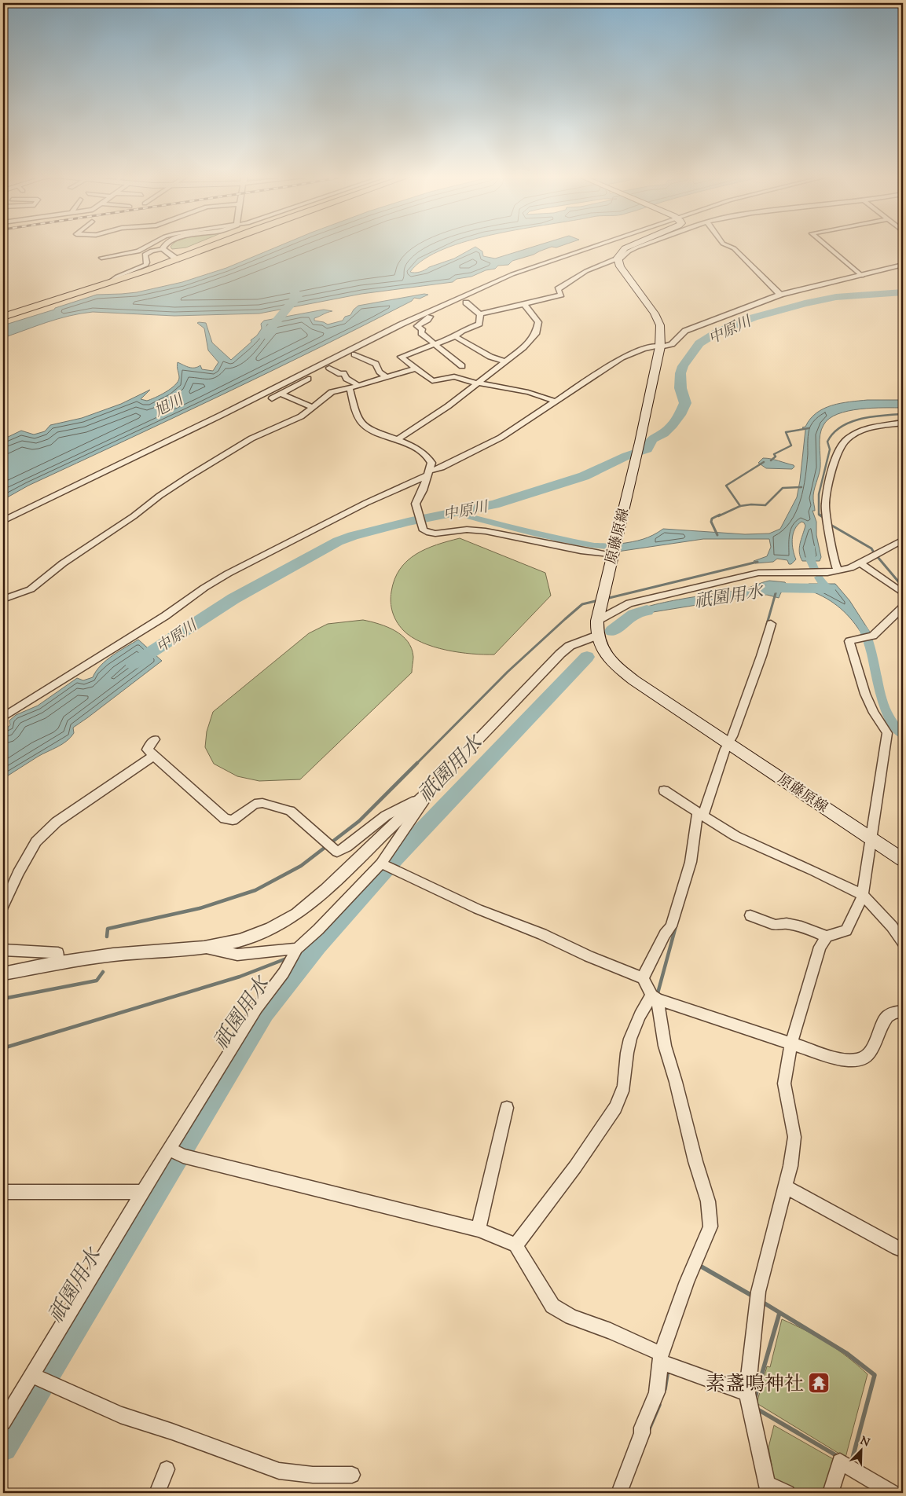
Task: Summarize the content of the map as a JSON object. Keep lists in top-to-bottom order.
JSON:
{
  "streets": {
    "main road": ["原藤原線"]
  },
  "water": ["中原川", "旭川", "祇園用水"],
  "places": {
    "temple": ["素盞鳴神社"]
  },
  "north": "top right"
}
